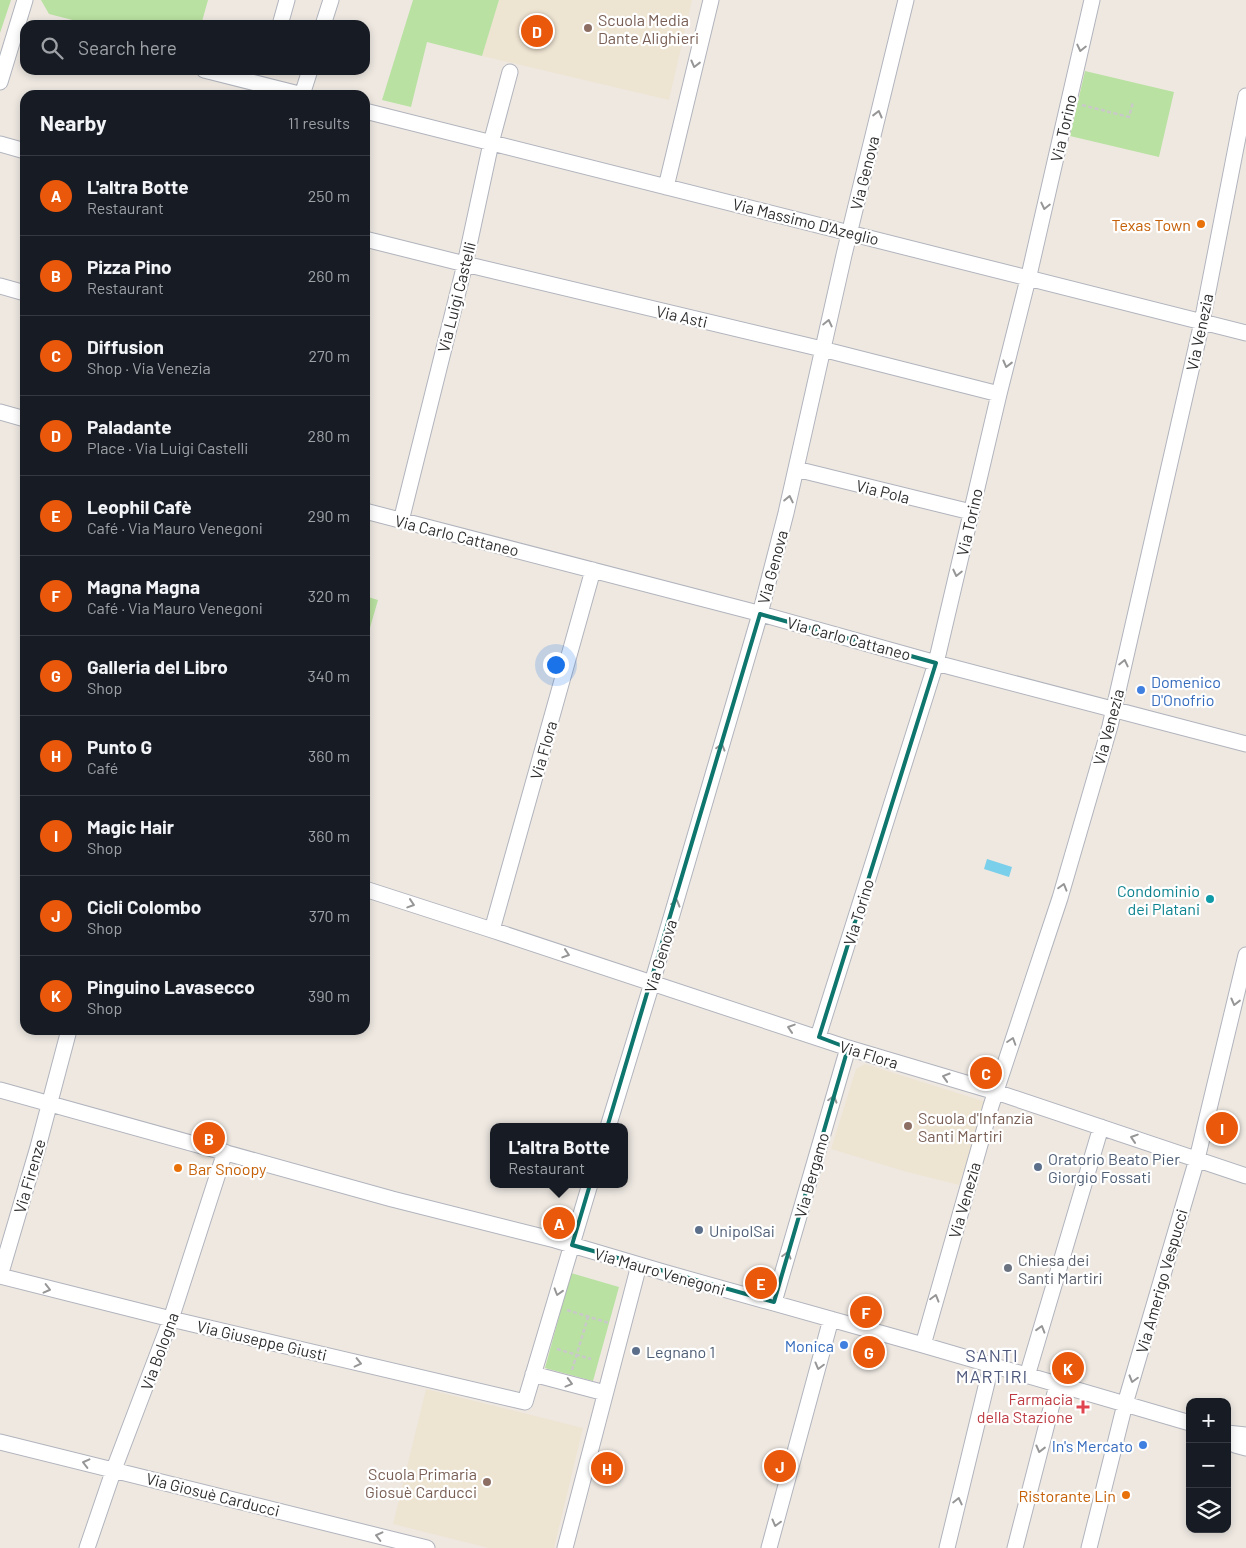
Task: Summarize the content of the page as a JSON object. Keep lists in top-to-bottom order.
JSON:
{
  "streets": {
    "street": [
      "Via Torino",
      "Via Genova",
      "Via Massimo D'Azeglio",
      "Via Luigi Castelli",
      "Via Asti",
      "Via Venezia",
      "Via Pola",
      "Via Carlo Cattaneo",
      "Via Flora",
      "Via Bergamo",
      "Via Firenze",
      "Via Mauro Venegoni",
      "Via Amerigo Vespucci",
      "Via Giuseppe Giusti",
      "Via Bologna",
      "Via Giosuè Carducci"
    ]
  },
  "crossings": [
    ["Via Torino", "Via Massimo D'Azeglio"],
    ["Via Torino", "Via Asti"],
    ["Via Torino", "Via Pola"],
    ["Via Torino", "Via Carlo Cattaneo"],
    ["Via Torino", "Via Flora"],
    ["Via Genova", "Via Massimo D'Azeglio"],
    ["Via Genova", "Via Asti"],
    ["Via Genova", "Via Pola"],
    ["Via Genova", "Via Carlo Cattaneo"],
    ["Via Genova", "Via Flora"],
    ["Via Massimo D'Azeglio", "Via Luigi Castelli"],
    ["Via Massimo D'Azeglio", "Via Venezia"],
    ["Via Luigi Castelli", "Via Asti"],
    ["Via Luigi Castelli", "Via Carlo Cattaneo"],
    ["Via Venezia", "Via Carlo Cattaneo"],
    ["Via Venezia", "Via Flora"],
    ["Via Venezia", "Via Mauro Venegoni"],
    ["Via Carlo Cattaneo", "Via Flora"],
    ["Via Flora", "Via Bergamo"],
    ["Via Flora", "Via Amerigo Vespucci"],
    ["Via Bergamo", "Via Mauro Venegoni"],
    ["Via Firenze", "Via Mauro Venegoni"],
    ["Via Firenze", "Via Giuseppe Giusti"],
    ["Via Mauro Venegoni", "Via Amerigo Vespucci"],
    ["Via Mauro Venegoni", "Via Bologna"],
    ["Via Giuseppe Giusti", "Via Bologna"],
    ["Via Bologna", "Via Giosuè Carducci"]
  ],
  "one_way": [
    "Via Torino",
    "Via Genova",
    "Via Venezia",
    "Via Bergamo",
    "Via Giuseppe Giusti",
    "Via Giosuè Carducci"
  ],
  "districts": ["SANTI MARTIRI"],
  "places": {
    "other": [
      "Scuola Media Dante Alighieri",
      "Texas Town",
      "Domenico D'Onofrio",
      "Condominio dei Platani",
      "Scuola d'Infanzia Santi Martiri",
      "Oratorio Beato Pier Giorgio Fossati",
      "Bar Snoopy",
      "UnipolSai",
      "Chiesa dei Santi Martiri",
      "Monica",
      "Legnano 1",
      "In's Mercato",
      "Scuola Primaria Giosuè Carducci",
      "Ristorante Lin"
    ],
    "health": ["Farmacia della Stazione"]
  },
  "page": {
    "pins": [
      "D",
      "C",
      "I",
      "B",
      "A",
      "E",
      "F",
      "G",
      "K",
      "J",
      "H"
    ],
    "search": "Search here",
    "heading": ["Nearby", "11 results"],
    "list": [
      {
        "mark": "A",
        "name": "L'altra Botte",
        "note": "Restaurant",
        "value": "250 m"
      },
      {
        "mark": "B",
        "name": "Pizza Pino",
        "note": "Restaurant",
        "value": "260 m"
      },
      {
        "mark": "C",
        "name": "Diffusion",
        "note": "Shop · Via Venezia",
        "value": "270 m"
      },
      {
        "mark": "D",
        "name": "Paladante",
        "note": "Place · Via Luigi Castelli",
        "value": "280 m"
      },
      {
        "mark": "E",
        "name": "Leophil Cafè",
        "note": "Café · Via Mauro Venegoni",
        "value": "290 m"
      },
      {
        "mark": "F",
        "name": "Magna Magna",
        "note": "Café · Via Mauro Venegoni",
        "value": "320 m"
      },
      {
        "mark": "G",
        "name": "Galleria del Libro",
        "note": "Shop",
        "value": "340 m"
      },
      {
        "mark": "H",
        "name": "Punto G",
        "note": "Café",
        "value": "360 m"
      },
      {
        "mark": "I",
        "name": "Magic Hair",
        "note": "Shop",
        "value": "360 m"
      },
      {
        "mark": "J",
        "name": "Cicli Colombo",
        "note": "Shop",
        "value": "370 m"
      },
      {
        "mark": "K",
        "name": "Pinguino Lavasecco",
        "note": "Shop",
        "value": "390 m"
      }
    ],
    "popup": ["L'altra Botte", "Restaurant"],
    "map_buttons": ["+", "−"]
  }
}
